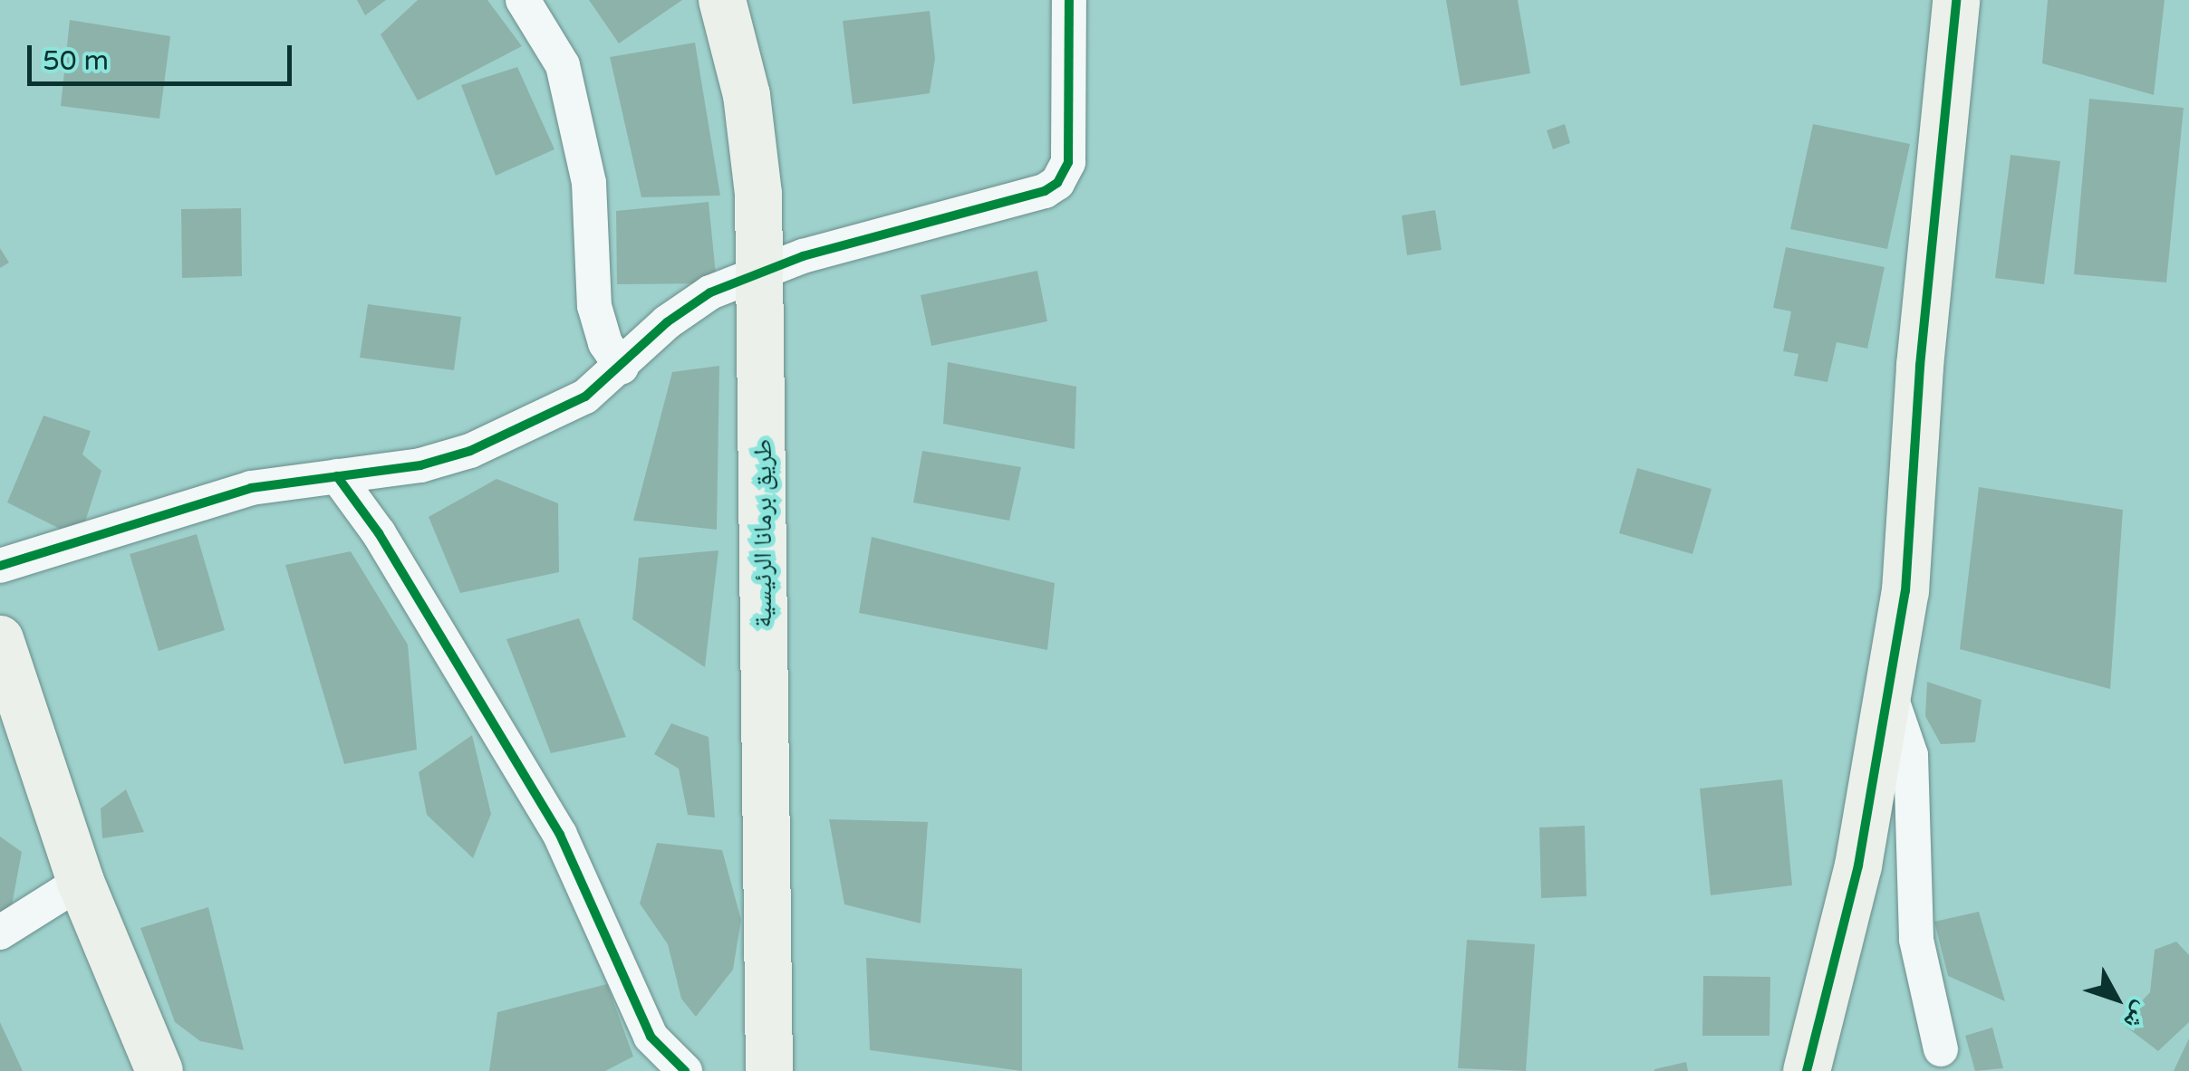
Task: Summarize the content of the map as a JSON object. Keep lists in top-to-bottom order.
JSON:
{
  "streets": {
    "street": ["طريق برمانا الرئيسية"]
  },
  "scale_bar": "50 m",
  "north": "bottom right"
}
